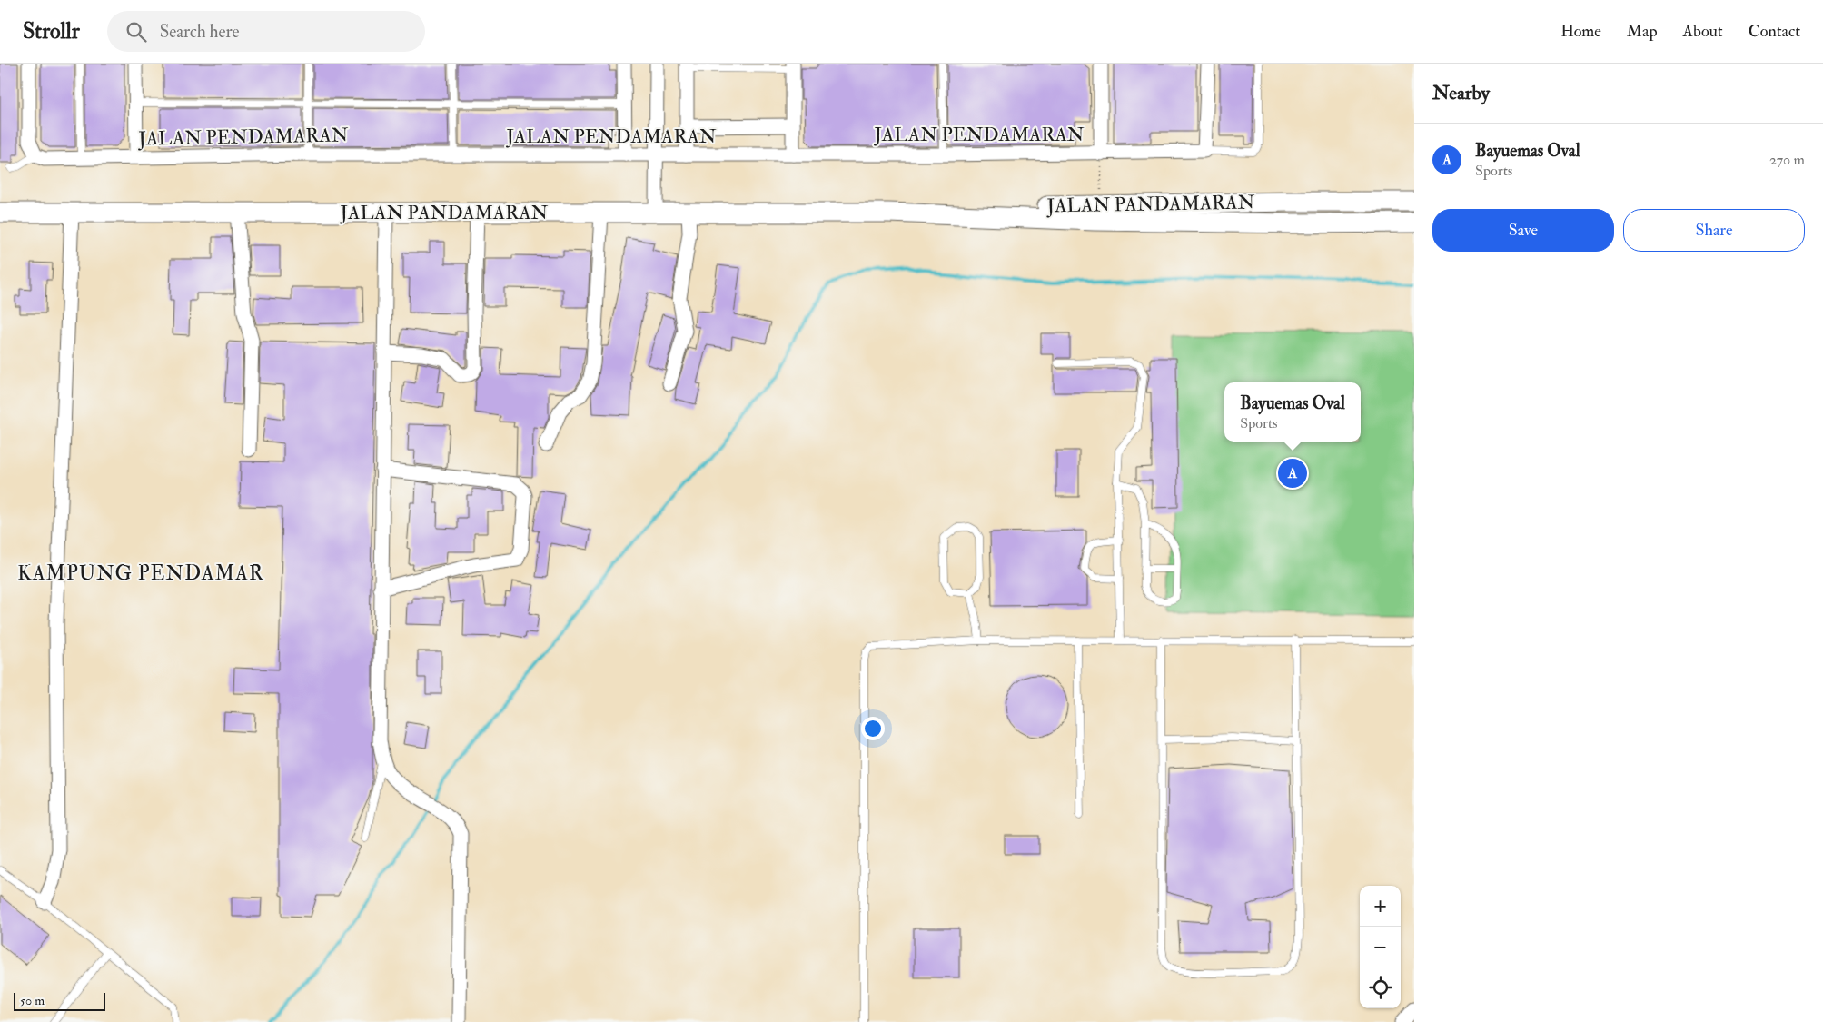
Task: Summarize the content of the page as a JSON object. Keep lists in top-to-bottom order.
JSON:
{
  "streets": {
    "main road": ["JALAN PANDAMARAN"],
    "street": ["JALAN PENDAMARAN"]
  },
  "districts": ["KAMPUNG PENDAMAR"],
  "scale_bar": "50 m",
  "page": {
    "header": "Strollr",
    "search": "Search here",
    "nav": [
      "Home",
      "Map",
      "About",
      "Contact"
    ],
    "heading": "Nearby",
    "list": [
      {
        "mark": "A",
        "name": "Bayuemas Oval",
        "note": "Sports",
        "value": "270 m"
      }
    ],
    "buttons": ["Save", "Share"],
    "popup": ["Bayuemas Oval", "Sports"],
    "pins": "A",
    "map_buttons": ["+", "−"],
    "scale": "50 m"
  }
}
